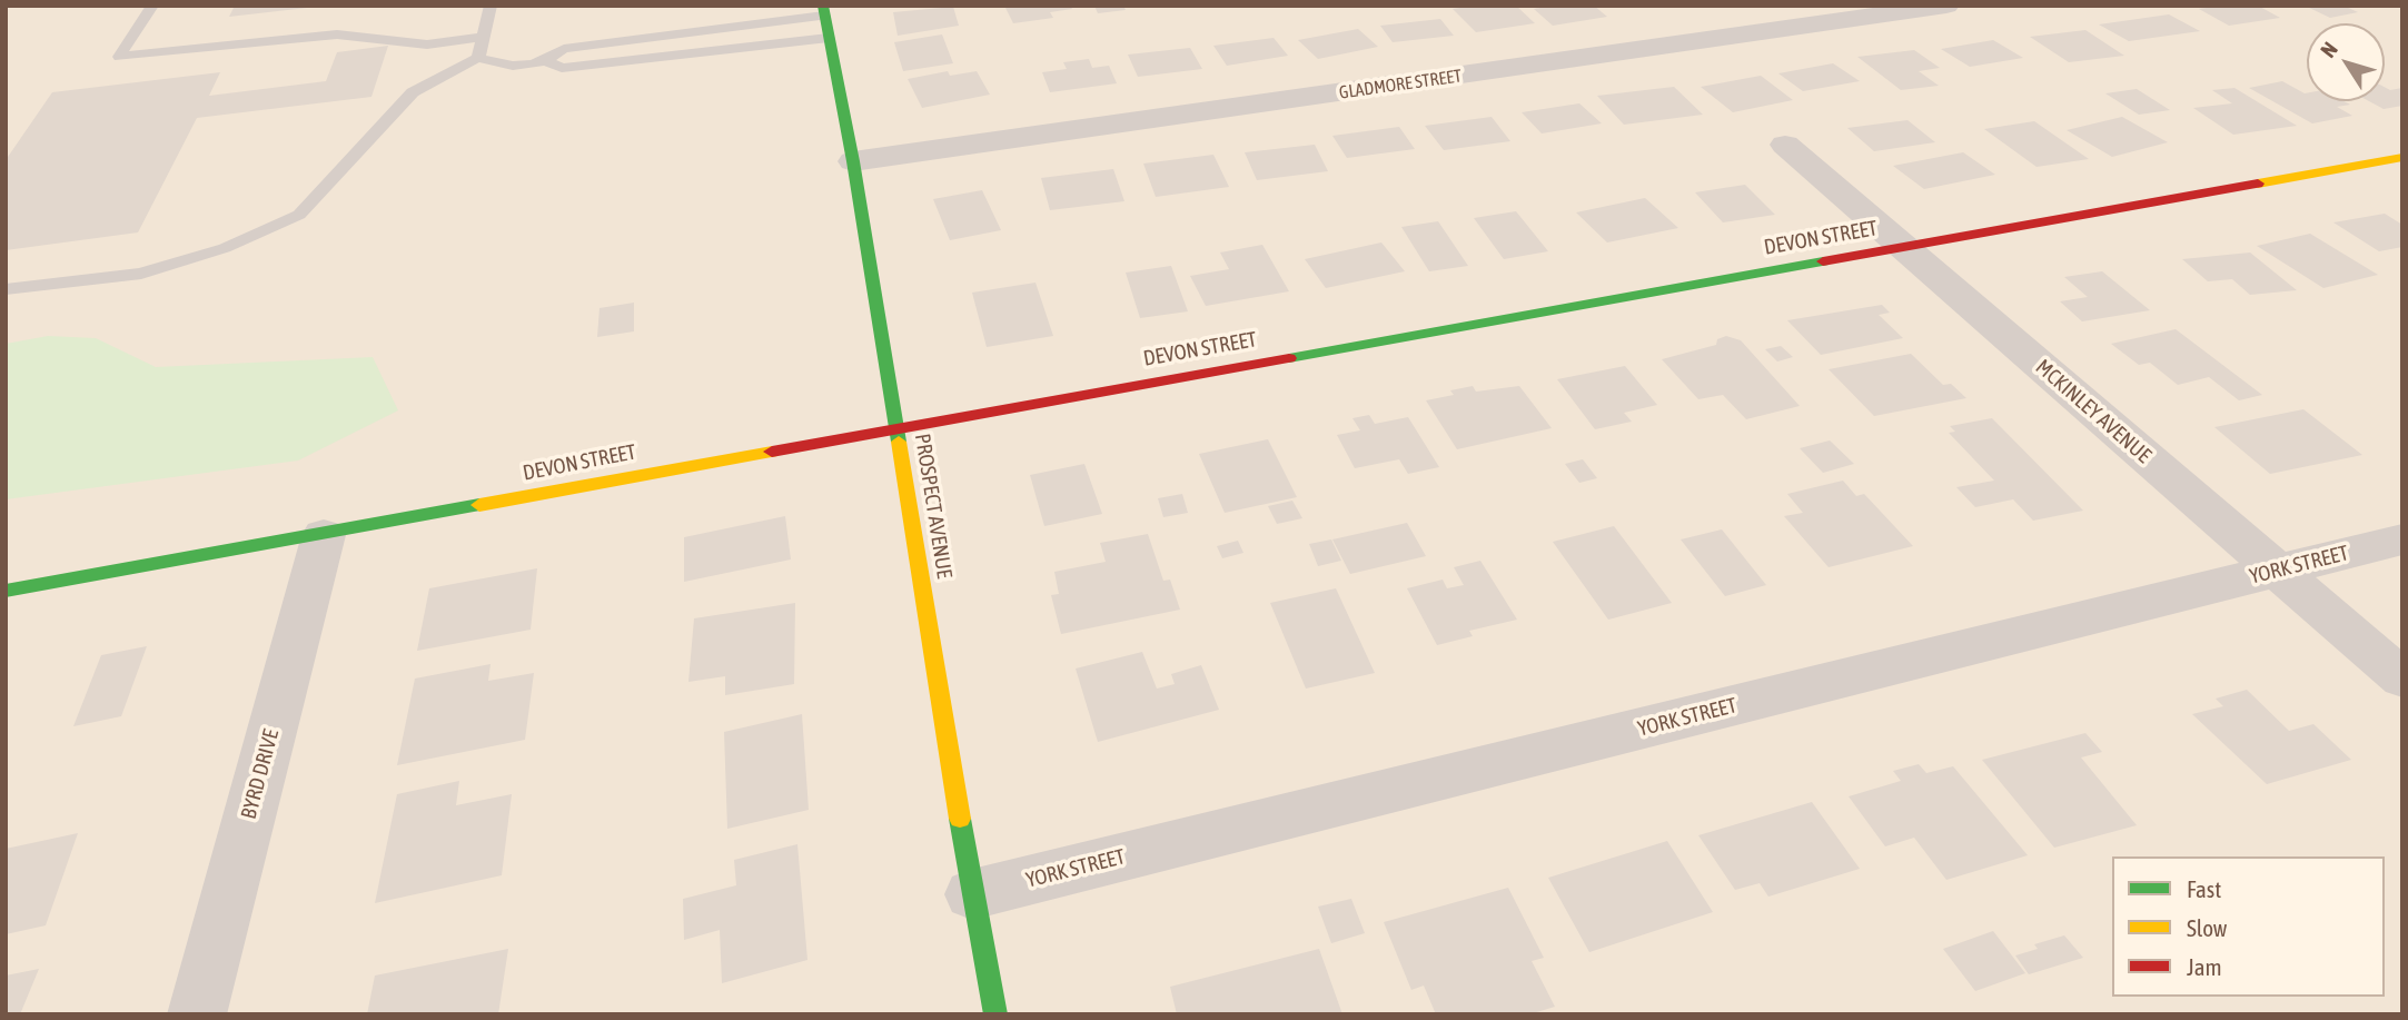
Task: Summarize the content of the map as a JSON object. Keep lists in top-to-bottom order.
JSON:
{
  "streets": {
    "street": [
      "GLADMORE STREET",
      "DEVON STREET",
      "MCKINLEY AVENUE",
      "PROSPECT AVENUE",
      "YORK STREET",
      "BYRD DRIVE"
    ]
  },
  "crossings": [
    ["GLADMORE STREET", "PROSPECT AVENUE"],
    ["DEVON STREET", "MCKINLEY AVENUE"],
    ["DEVON STREET", "PROSPECT AVENUE"],
    ["DEVON STREET", "BYRD DRIVE"],
    ["MCKINLEY AVENUE", "YORK STREET"],
    ["PROSPECT AVENUE", "YORK STREET"]
  ],
  "legend": ["Fast", "Slow", "Jam"],
  "north": "top left"
}
